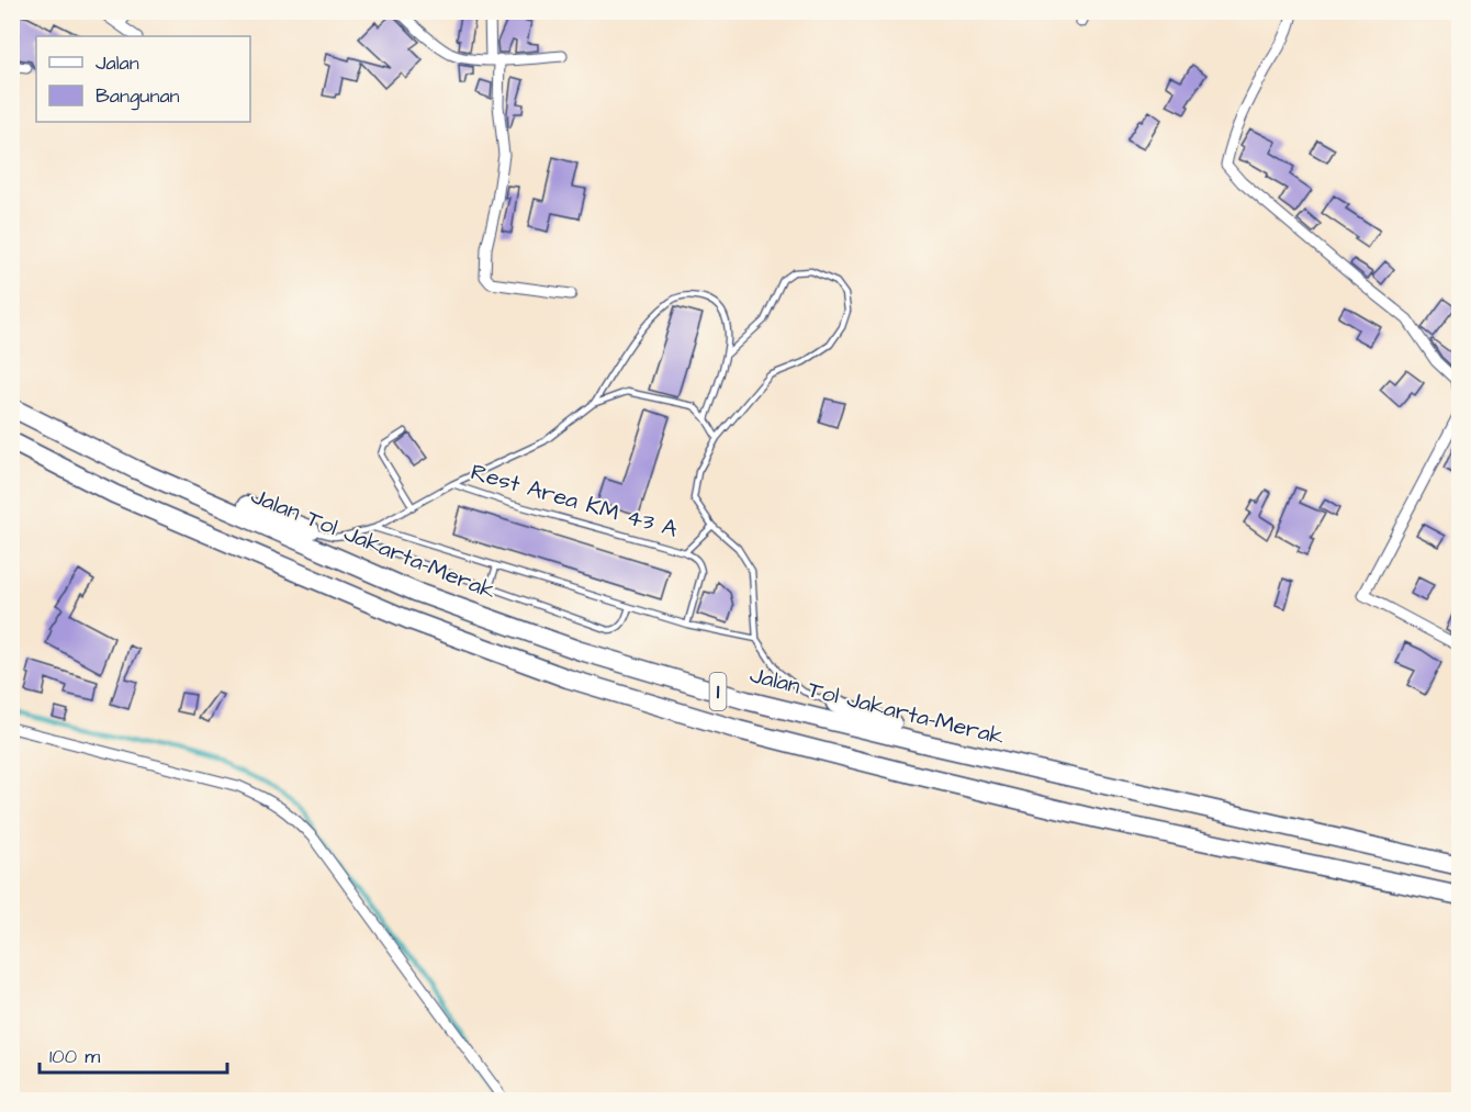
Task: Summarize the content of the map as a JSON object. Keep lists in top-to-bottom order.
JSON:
{
  "streets": {
    "highway": ["Jalan Tol Jakarta–Merak", "1"],
    "lane": ["Rest Area KM 43 A"]
  },
  "legend": ["Jalan", "Bangunan"],
  "scale_bar": "100 m"
}
